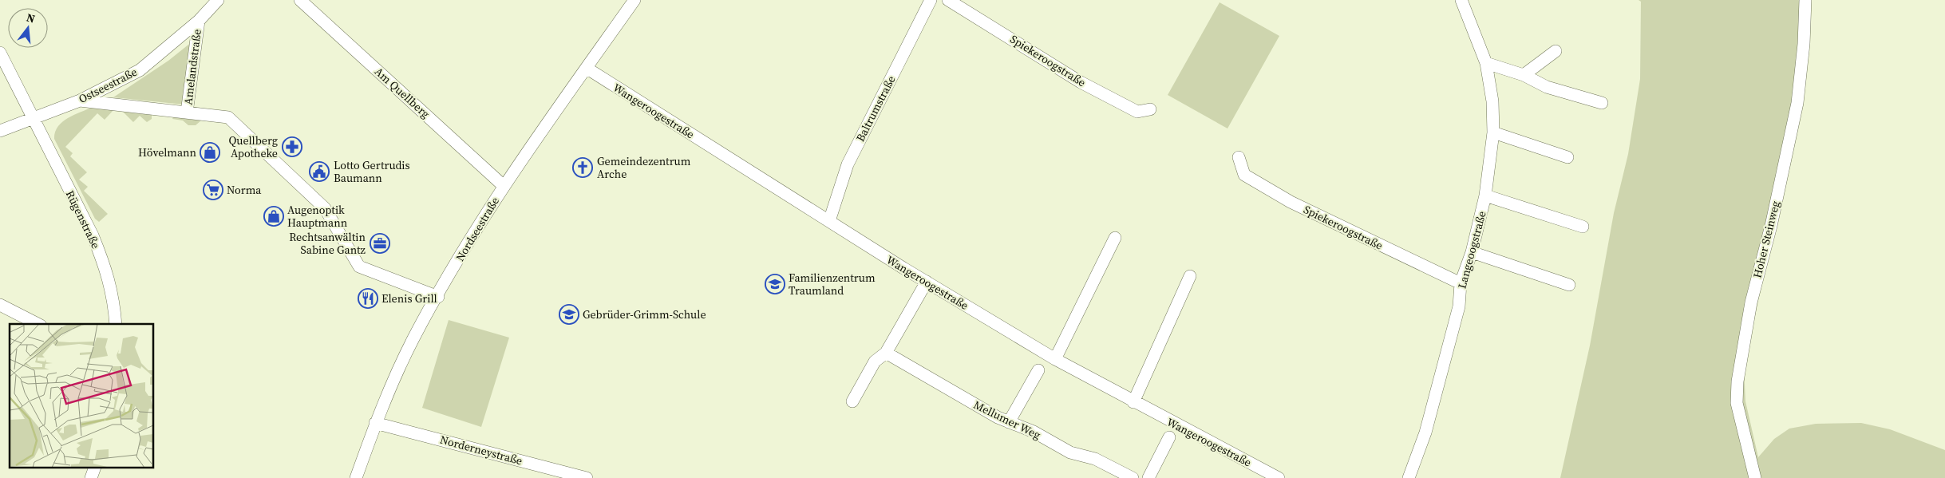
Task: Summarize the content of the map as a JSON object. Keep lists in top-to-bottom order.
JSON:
{
  "streets": {
    "street": [
      "Spiekeroogstraße",
      "Amelandstraße",
      "Ostseestraße",
      "Am Quellberg",
      "Baltrumstraße",
      "Wangeroogestraße",
      "Rügenstraße",
      "Nordseestraße",
      "Hoher Steinweg",
      "Langeoogstraße",
      "Mellumer Weg",
      "Norderneystraße"
    ]
  },
  "crossings": [
    ["Spiekeroogstraße", "Langeoogstraße"],
    ["Amelandstraße", "Ostseestraße"],
    ["Amelandstraße", "Nordseestraße"],
    ["Ostseestraße", "Rügenstraße"],
    ["Am Quellberg", "Nordseestraße"],
    ["Baltrumstraße", "Wangeroogestraße"],
    ["Wangeroogestraße", "Nordseestraße"],
    ["Nordseestraße", "Norderneystraße"]
  ],
  "places": {
    "pharmacy": ["Quellberg Apotheke"],
    "shop": ["Hövelmann", "Augenoptik Hauptmann"],
    "church": ["Gemeindezentrum Arche"],
    "public building": ["Lotto Gertrudis Baumann"],
    "supermarket": ["Norma"],
    "office": ["Rechtsanwältin Sabine Gantz"],
    "school or university": ["Familienzentrum Traumland", "Gebrüder-Grimm-Schule"],
    "restaurant": ["Elenis Grill"]
  },
  "north": "top"
}
